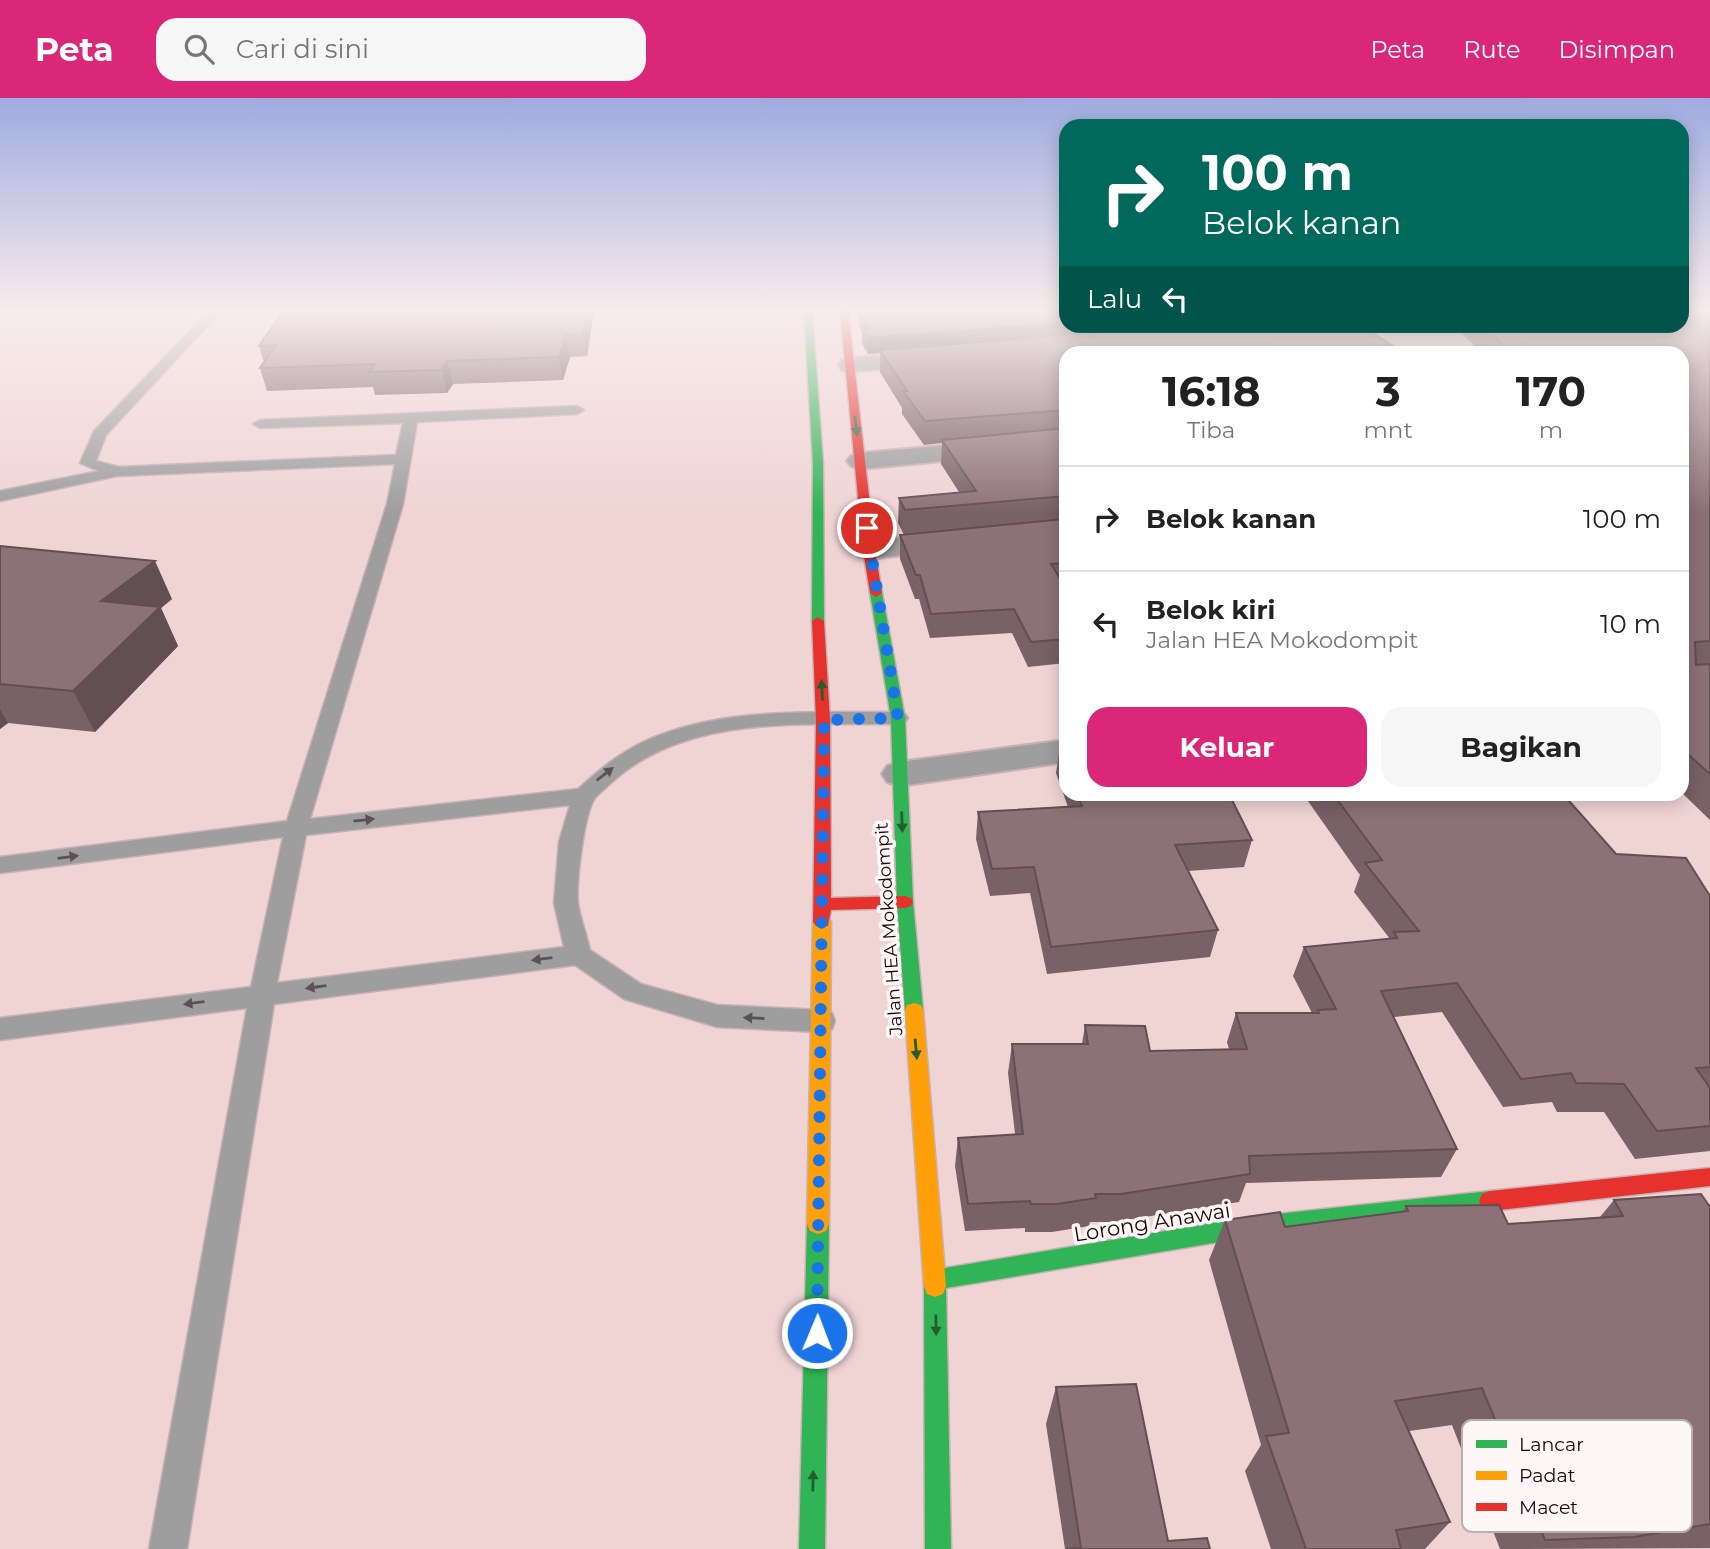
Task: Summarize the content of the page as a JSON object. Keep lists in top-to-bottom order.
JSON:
{
  "streets": {
    "street": ["Jalan HEA Mokodompit", "Lorong Anawai"]
  },
  "crossings": [
    ["Jalan HEA Mokodompit", "Lorong Anawai"]
  ],
  "legend": ["Lancar", "Padat", "Macet"],
  "page": {
    "header": "Peta",
    "search": "Cari di sini",
    "nav": ["Peta", "Rute", "Disimpan"],
    "turn": ["100 m", "Belok kanan"],
    "then": "Lalu",
    "eta": [
      "16:18",
      "Tiba",
      "3",
      "mnt",
      "170",
      "m"
    ],
    "list": [
      {
        "name": "Belok kanan",
        "value": "100 m"
      },
      {
        "name": "Belok kiri",
        "note": "Jalan HEA Mokodompit",
        "value": "10 m"
      }
    ],
    "buttons": ["Keluar", "Bagikan"]
  }
}
